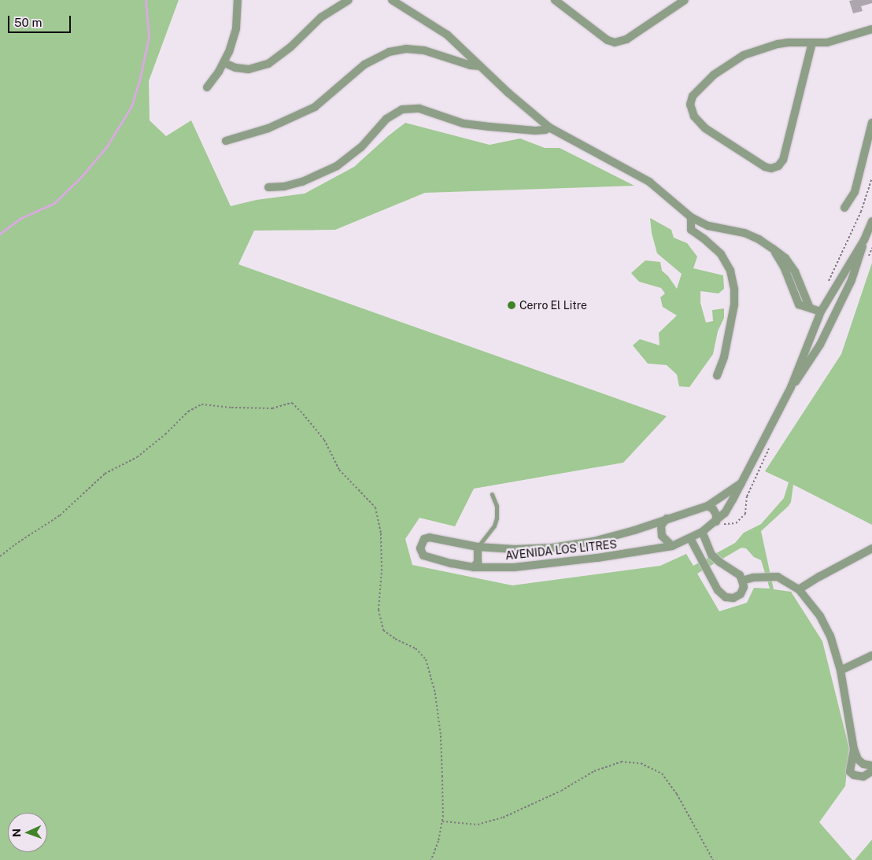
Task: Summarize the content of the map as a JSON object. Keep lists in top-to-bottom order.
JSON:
{
  "streets": {
    "street": ["AVENIDA LOS LITRES"]
  },
  "places": ["Cerro El Litre"],
  "scale_bar": "50 m",
  "north": "left"
}
